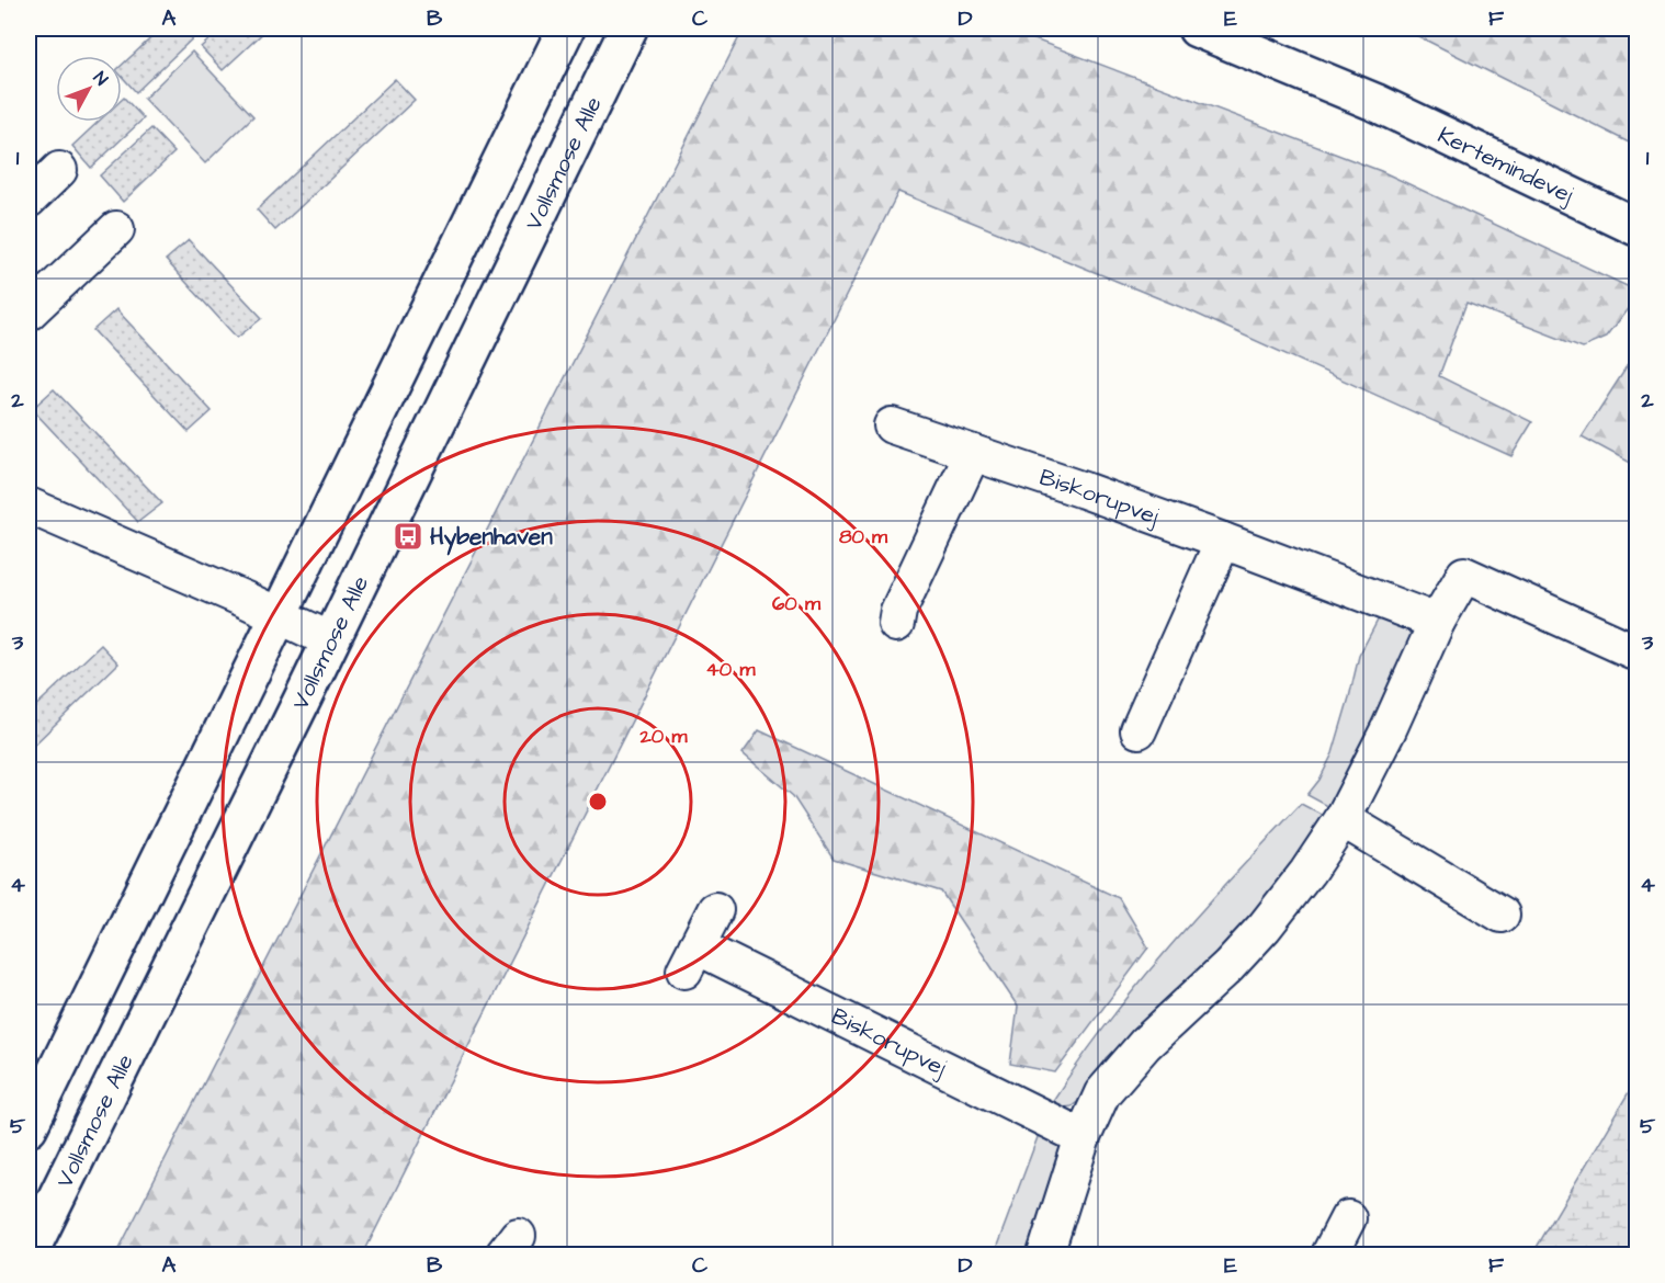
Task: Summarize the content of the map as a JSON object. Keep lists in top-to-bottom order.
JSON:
{
  "streets": {
    "street": ["Vollsmose Alle", "Kertemindevej", "Biskorupvej"]
  },
  "places": {
    "bus stop": ["Hybenhaven"]
  },
  "north": "top right",
  "grid": {
    "columns": [
      "A",
      "B",
      "C",
      "D",
      "E",
      "F"
    ],
    "rows": [
      "1",
      "2",
      "3",
      "4",
      "5"
    ]
  },
  "rings": [
    "80 m",
    "60 m",
    "40 m",
    "20 m"
  ]
}
